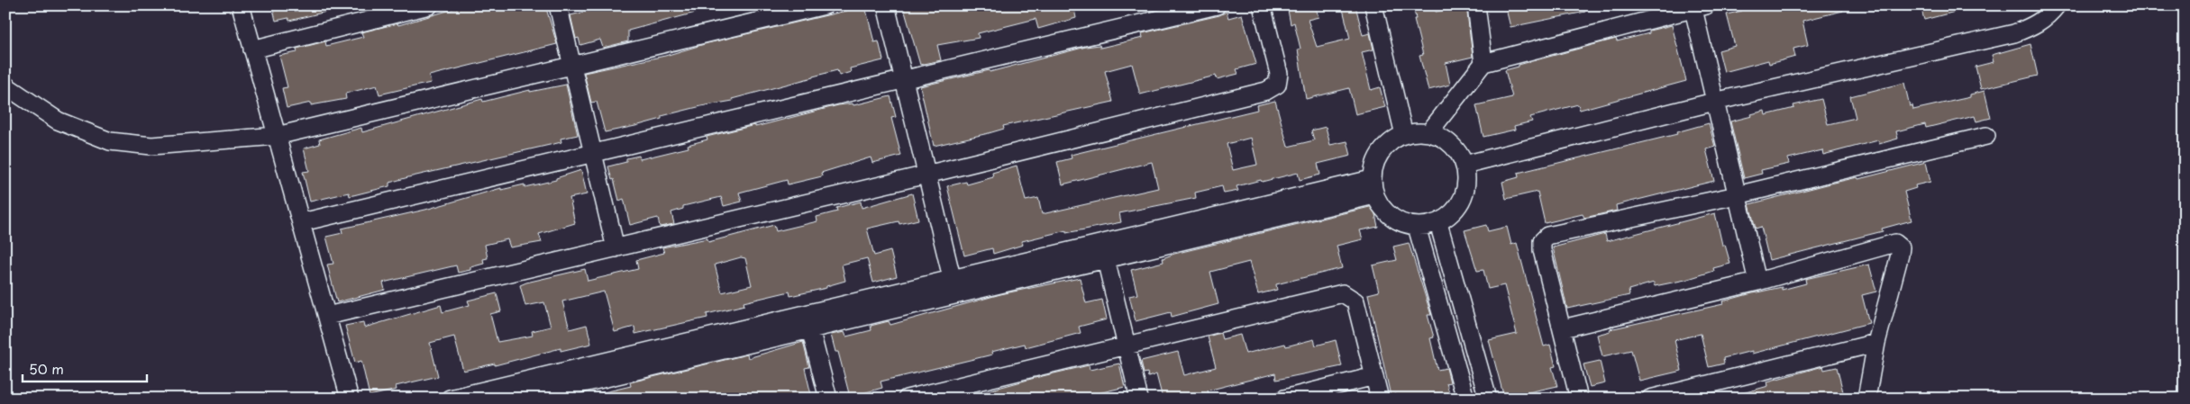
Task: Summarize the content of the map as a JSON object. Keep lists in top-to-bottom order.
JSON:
{
  "scale_bar": "50 m"
}
